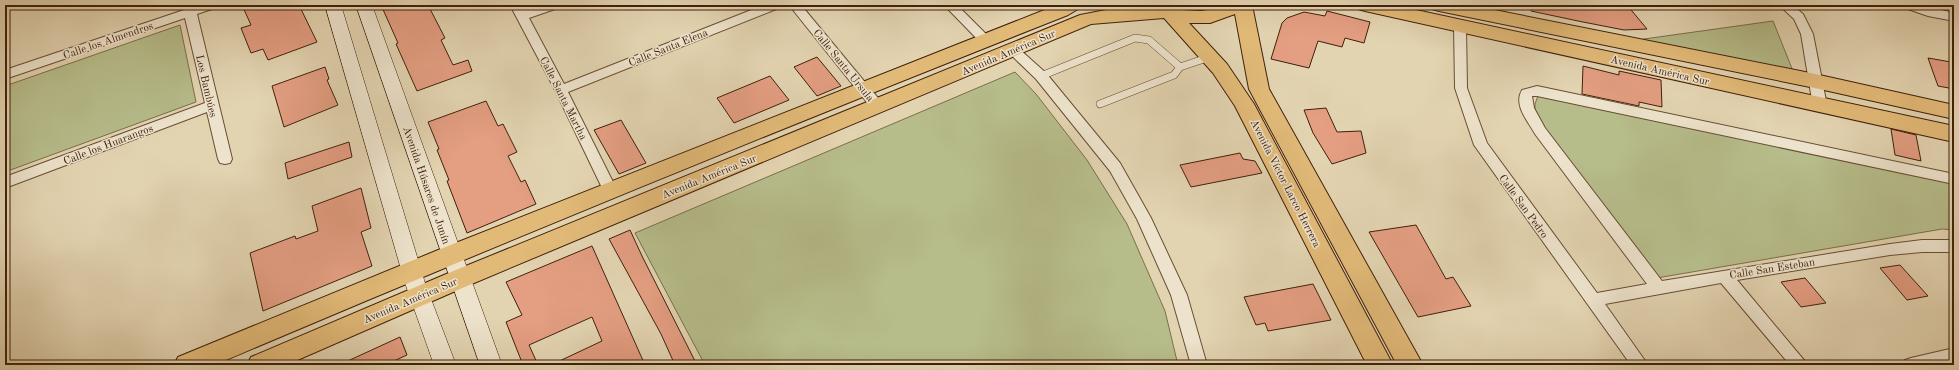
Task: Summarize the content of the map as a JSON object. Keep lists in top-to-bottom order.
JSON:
{
  "streets": {
    "main road": ["Avenida América Sur", "Avenida Víctor Larco Herrera"],
    "street": [
      "Calle los Almendros",
      "Calle Santa Elena",
      "Calle Santa Ursula",
      "Los Bambúes",
      "Calle Santa Martha",
      "Calle los Huarangos",
      "Avenida Húsares de Junín",
      "Calle San Pedro",
      "Calle San Esteban"
    ]
  },
  "crossings": [
    ["Calle los Almendros", "Los Bambúes"],
    ["Calle Santa Elena", "Calle Santa Martha"],
    ["Avenida América Sur", "Calle Santa Ursula"],
    ["Avenida América Sur", "Calle Santa Martha"],
    ["Avenida América Sur", "Avenida Víctor Larco Herrera"],
    ["Avenida América Sur", "Avenida Húsares de Junín"],
    ["Avenida América Sur", "Calle San Pedro"],
    ["Los Bambúes", "Calle los Huarangos"],
    ["Calle San Pedro", "Calle San Esteban"]
  ]
}
